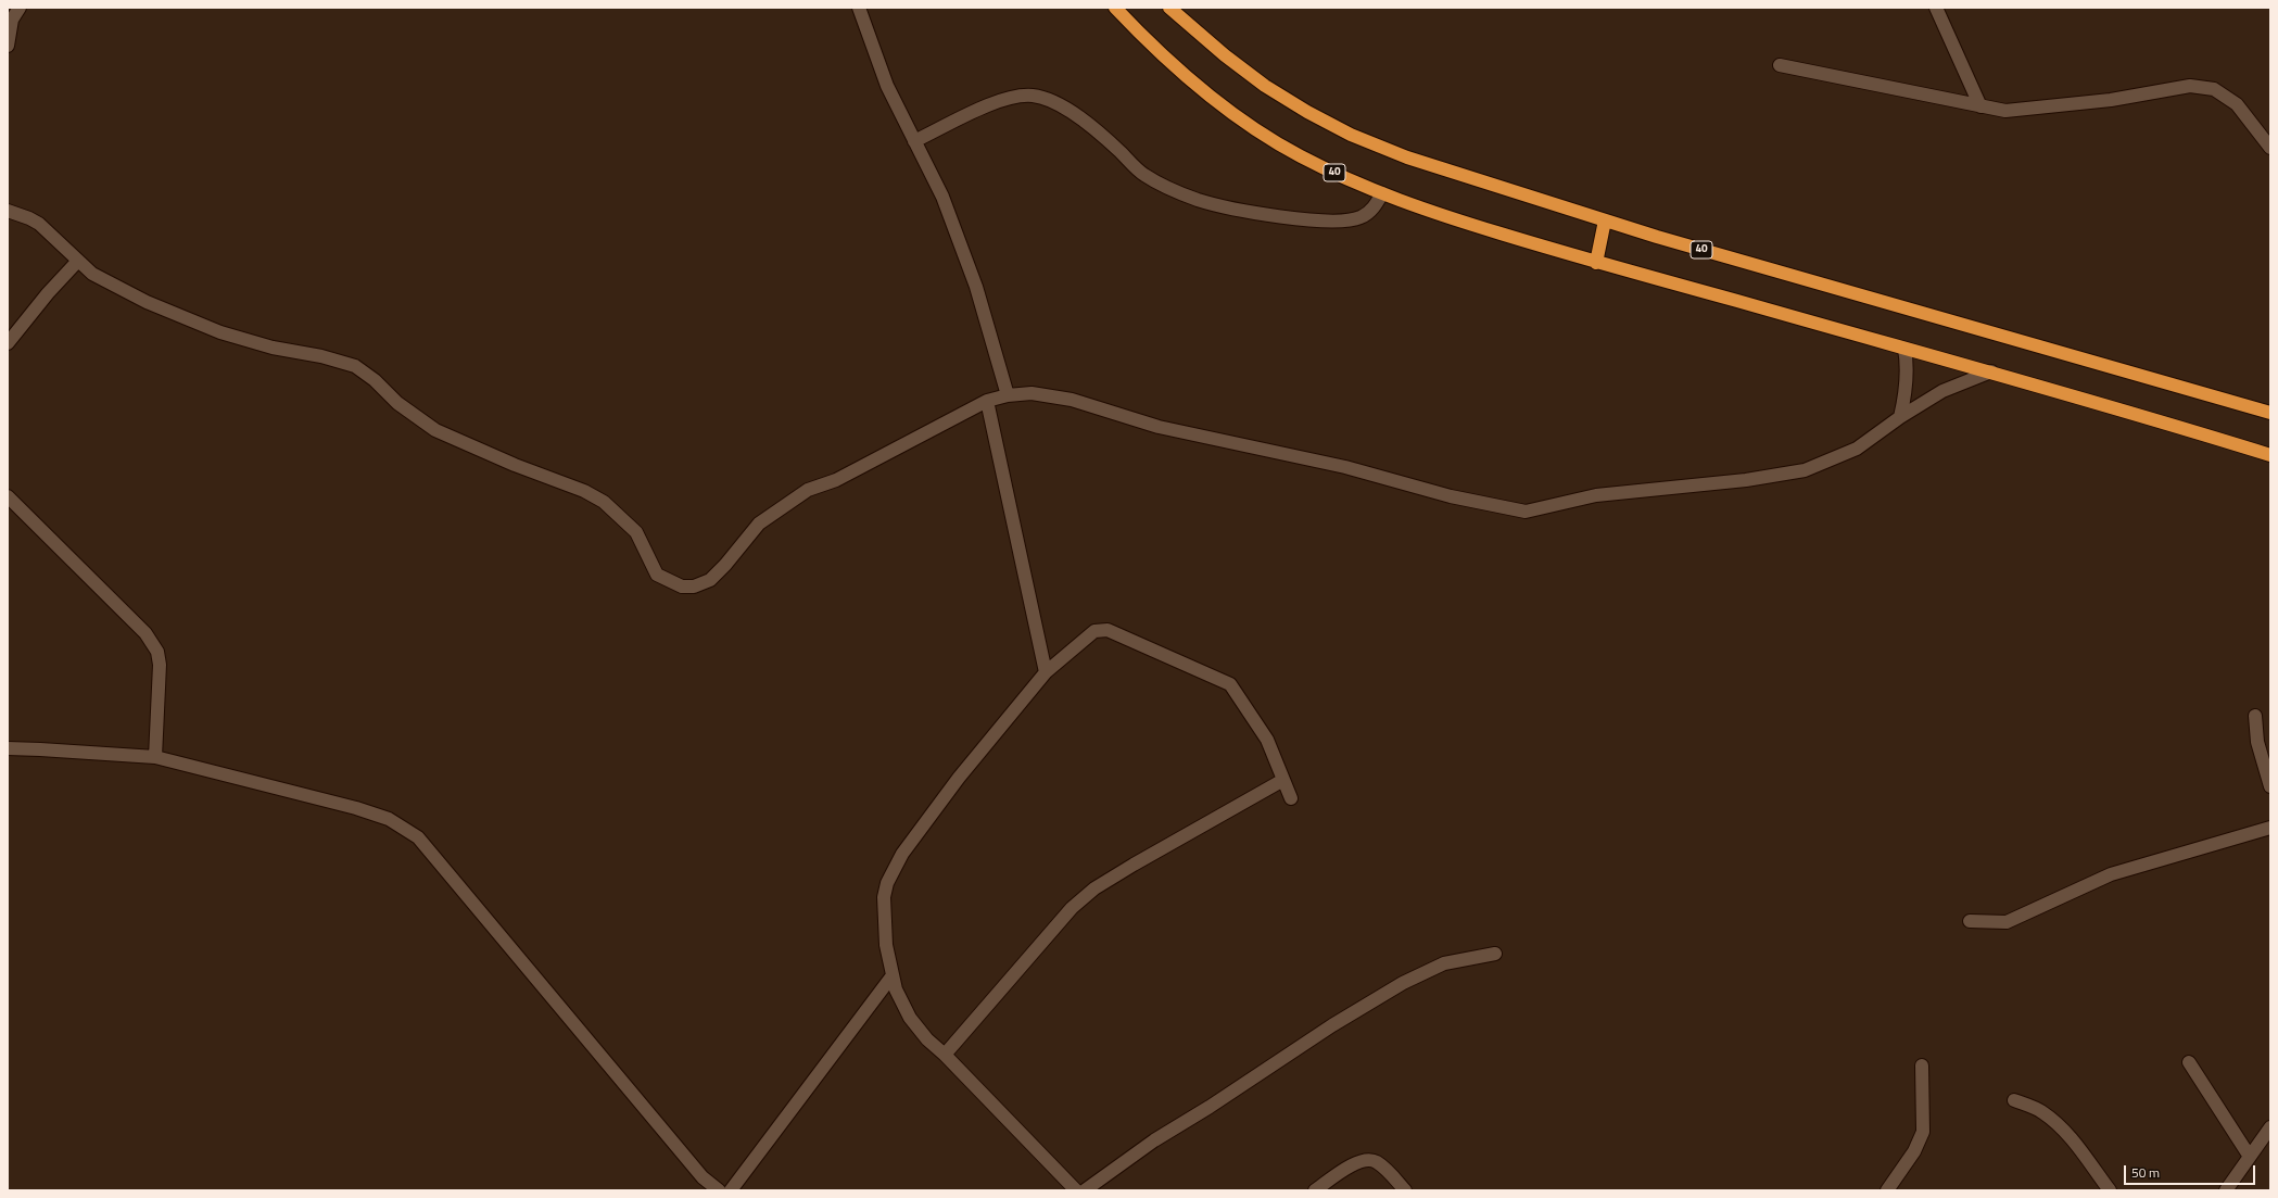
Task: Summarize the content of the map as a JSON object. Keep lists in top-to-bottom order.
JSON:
{
  "streets": {
    "highway": ["40"]
  },
  "scale_bar": "50 m"
}
